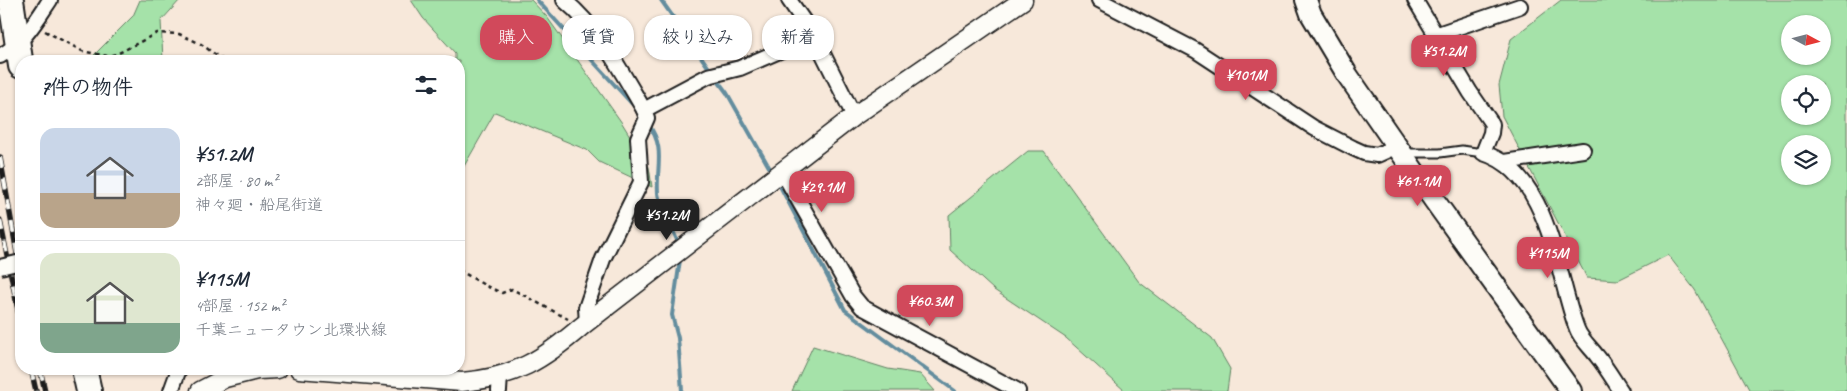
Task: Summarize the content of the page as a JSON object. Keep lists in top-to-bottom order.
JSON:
{
  "north": "right",
  "page": {
    "chip": [
      "購入",
      "賃貸",
      "絞り込み",
      "新着"
    ],
    "price": [
      "¥51.2M",
      "¥101M",
      "¥61.1M",
      "¥29.1M",
      "¥51.2M",
      "¥115M",
      "¥60.3M"
    ],
    "heading": "7件の物件",
    "list": [
      {
        "name": "¥51.2M",
        "note": "2部屋 · 80 m² · 神々廻・船尾街道"
      },
      {
        "name": "¥115M",
        "note": "4部屋 · 152 m² · 千葉ニュータウン北環状線"
      }
    ]
  }
}
